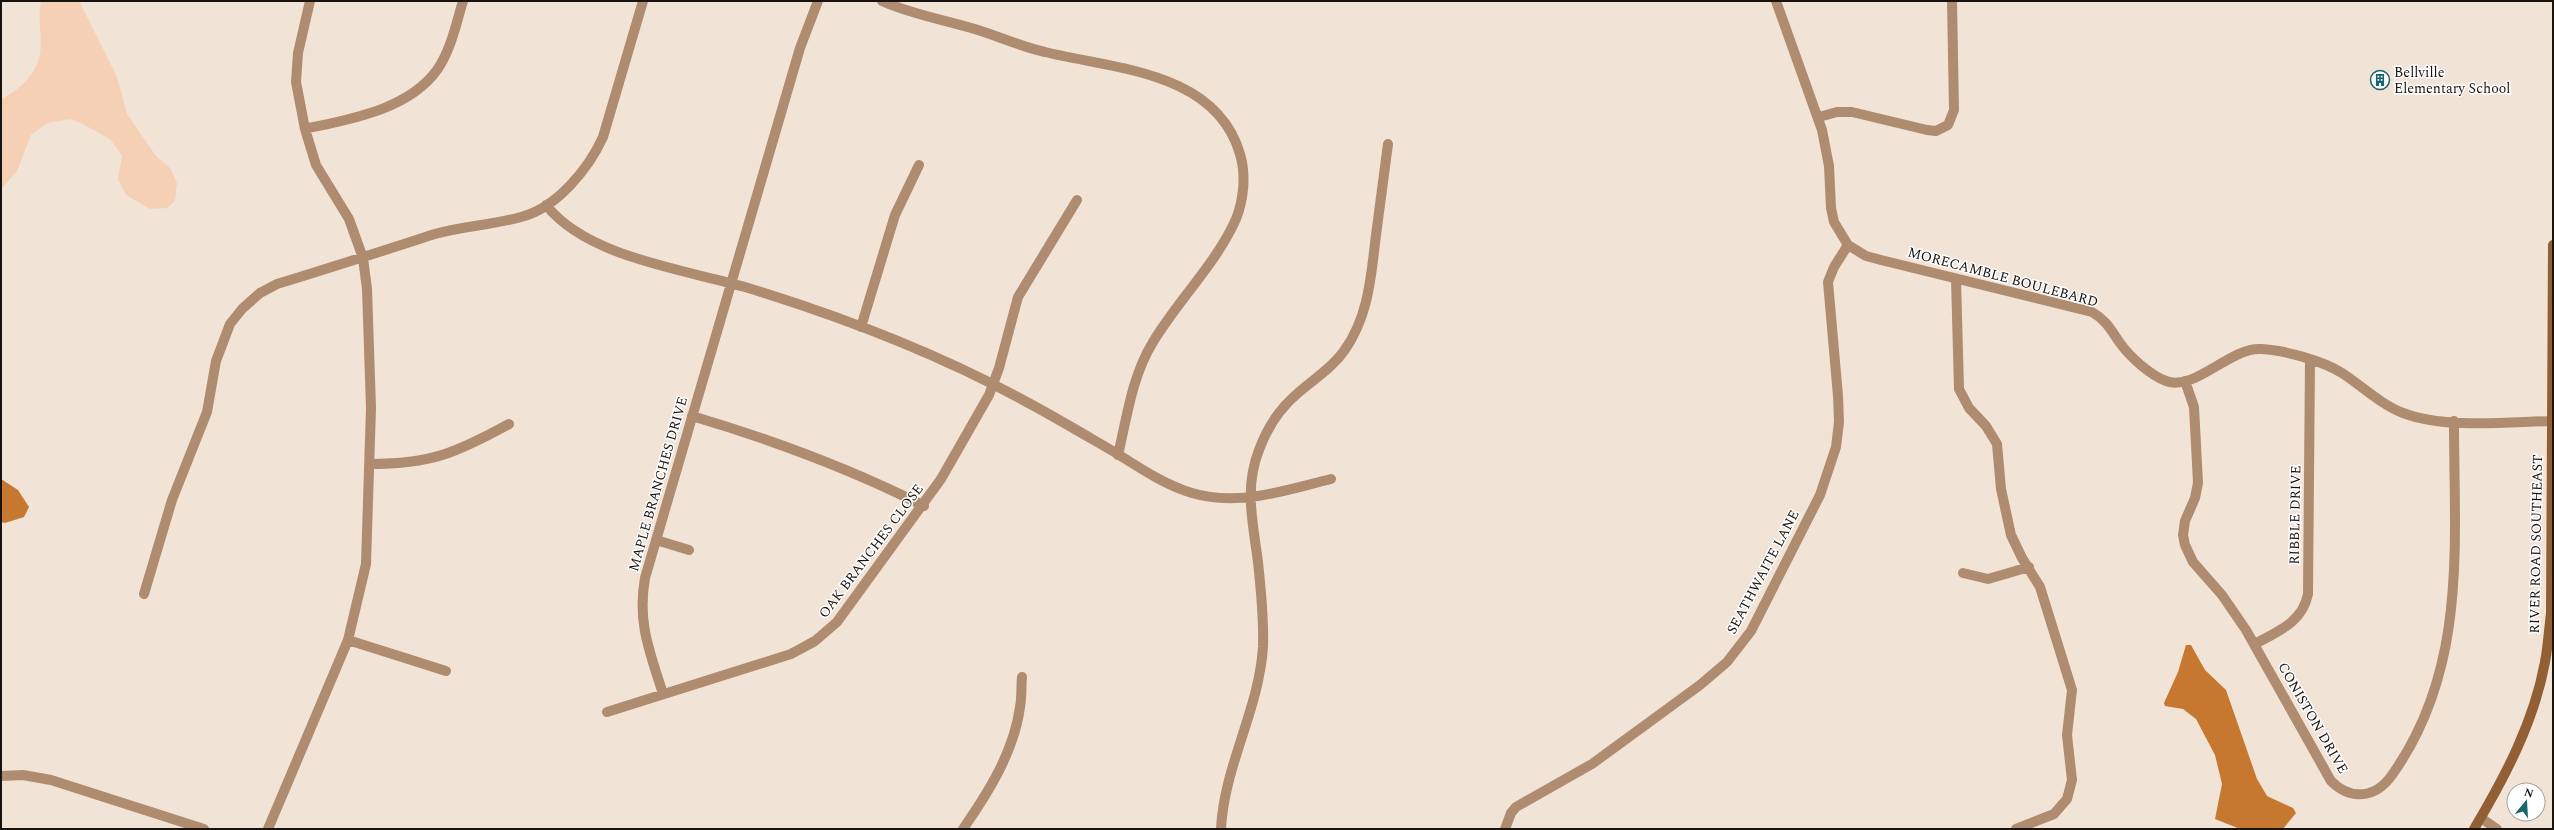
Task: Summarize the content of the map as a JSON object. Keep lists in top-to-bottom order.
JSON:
{
  "streets": {
    "main road": ["RIVER ROAD SOUTHEAST"],
    "street": [
      "MORECAMBLE BOULEBARD",
      "MAPLE BRANCHES DRIVE",
      "RIBBLE DRIVE",
      "OAK BRANCHES CLOSE",
      "SEATHWAITE LANE",
      "CONISTON DRIVE"
    ]
  },
  "crossings": [
    ["MORECAMBLE BOULEBARD", "RIBBLE DRIVE"],
    ["MORECAMBLE BOULEBARD", "RIVER ROAD SOUTHEAST"],
    ["MORECAMBLE BOULEBARD", "SEATHWAITE LANE"],
    ["MORECAMBLE BOULEBARD", "CONISTON DRIVE"],
    ["MAPLE BRANCHES DRIVE", "OAK BRANCHES CLOSE"],
    ["RIBBLE DRIVE", "CONISTON DRIVE"]
  ],
  "places": {
    "building": ["Bellville Elementary School"]
  },
  "north": "top"
}
